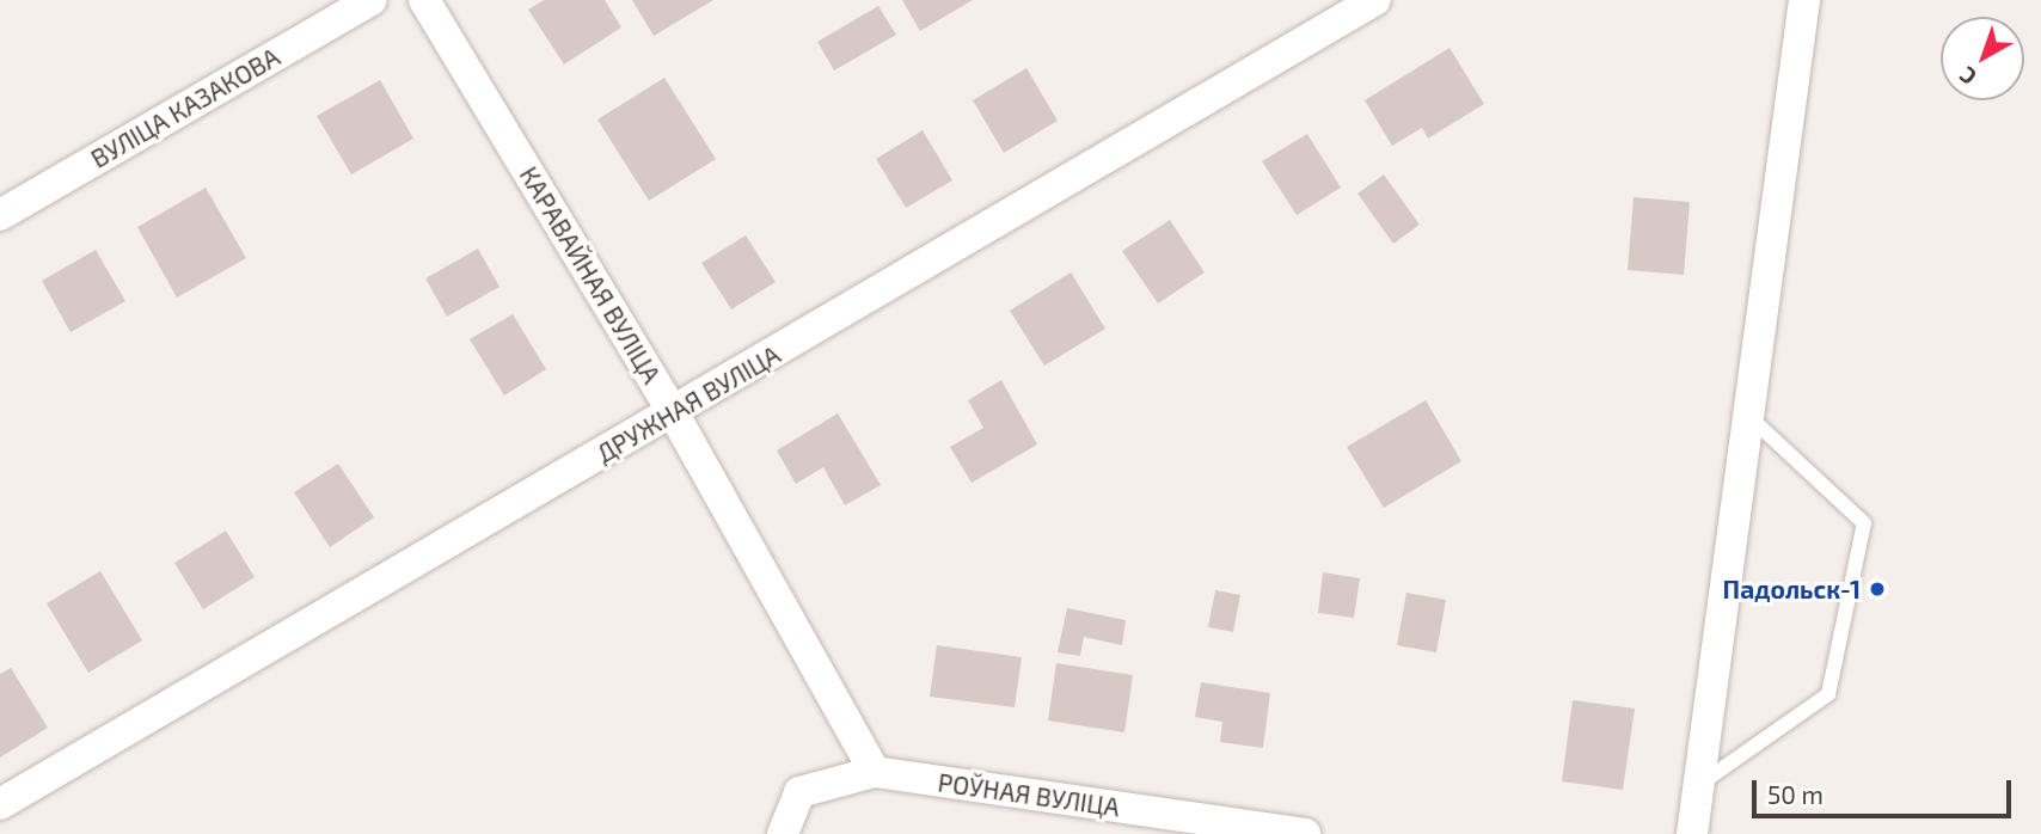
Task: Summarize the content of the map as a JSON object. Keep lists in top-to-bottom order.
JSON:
{
  "streets": {
    "street": [
      "ВУЛІЦА КАЗАКОВА",
      "КАРАВАЙНАЯ ВУЛІЦА",
      "ДРУЖНАЯ ВУЛІЦА",
      "РОЎНАЯ ВУЛІЦА"
    ]
  },
  "crossings": [
    ["КАРАВАЙНАЯ ВУЛІЦА", "ДРУЖНАЯ ВУЛІЦА"],
    ["КАРАВАЙНАЯ ВУЛІЦА", "РОЎНАЯ ВУЛІЦА"]
  ],
  "places": ["Падольск-1"],
  "scale_bar": "50 m",
  "north": "bottom left"
}
